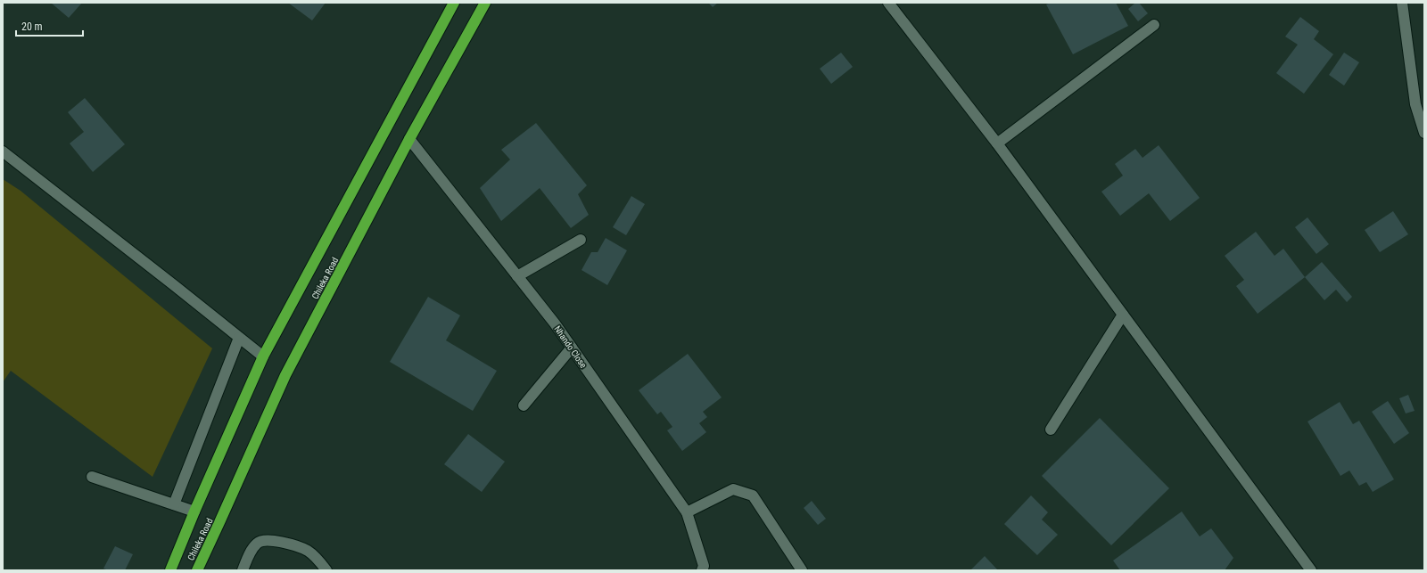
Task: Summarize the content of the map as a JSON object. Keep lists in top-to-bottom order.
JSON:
{
  "streets": {
    "highway": ["Chileka Road"],
    "street": ["Nhando Close"]
  },
  "crossings": [
    ["Chileka Road", "Nhando Close"]
  ],
  "scale_bar": "20 m"
}
